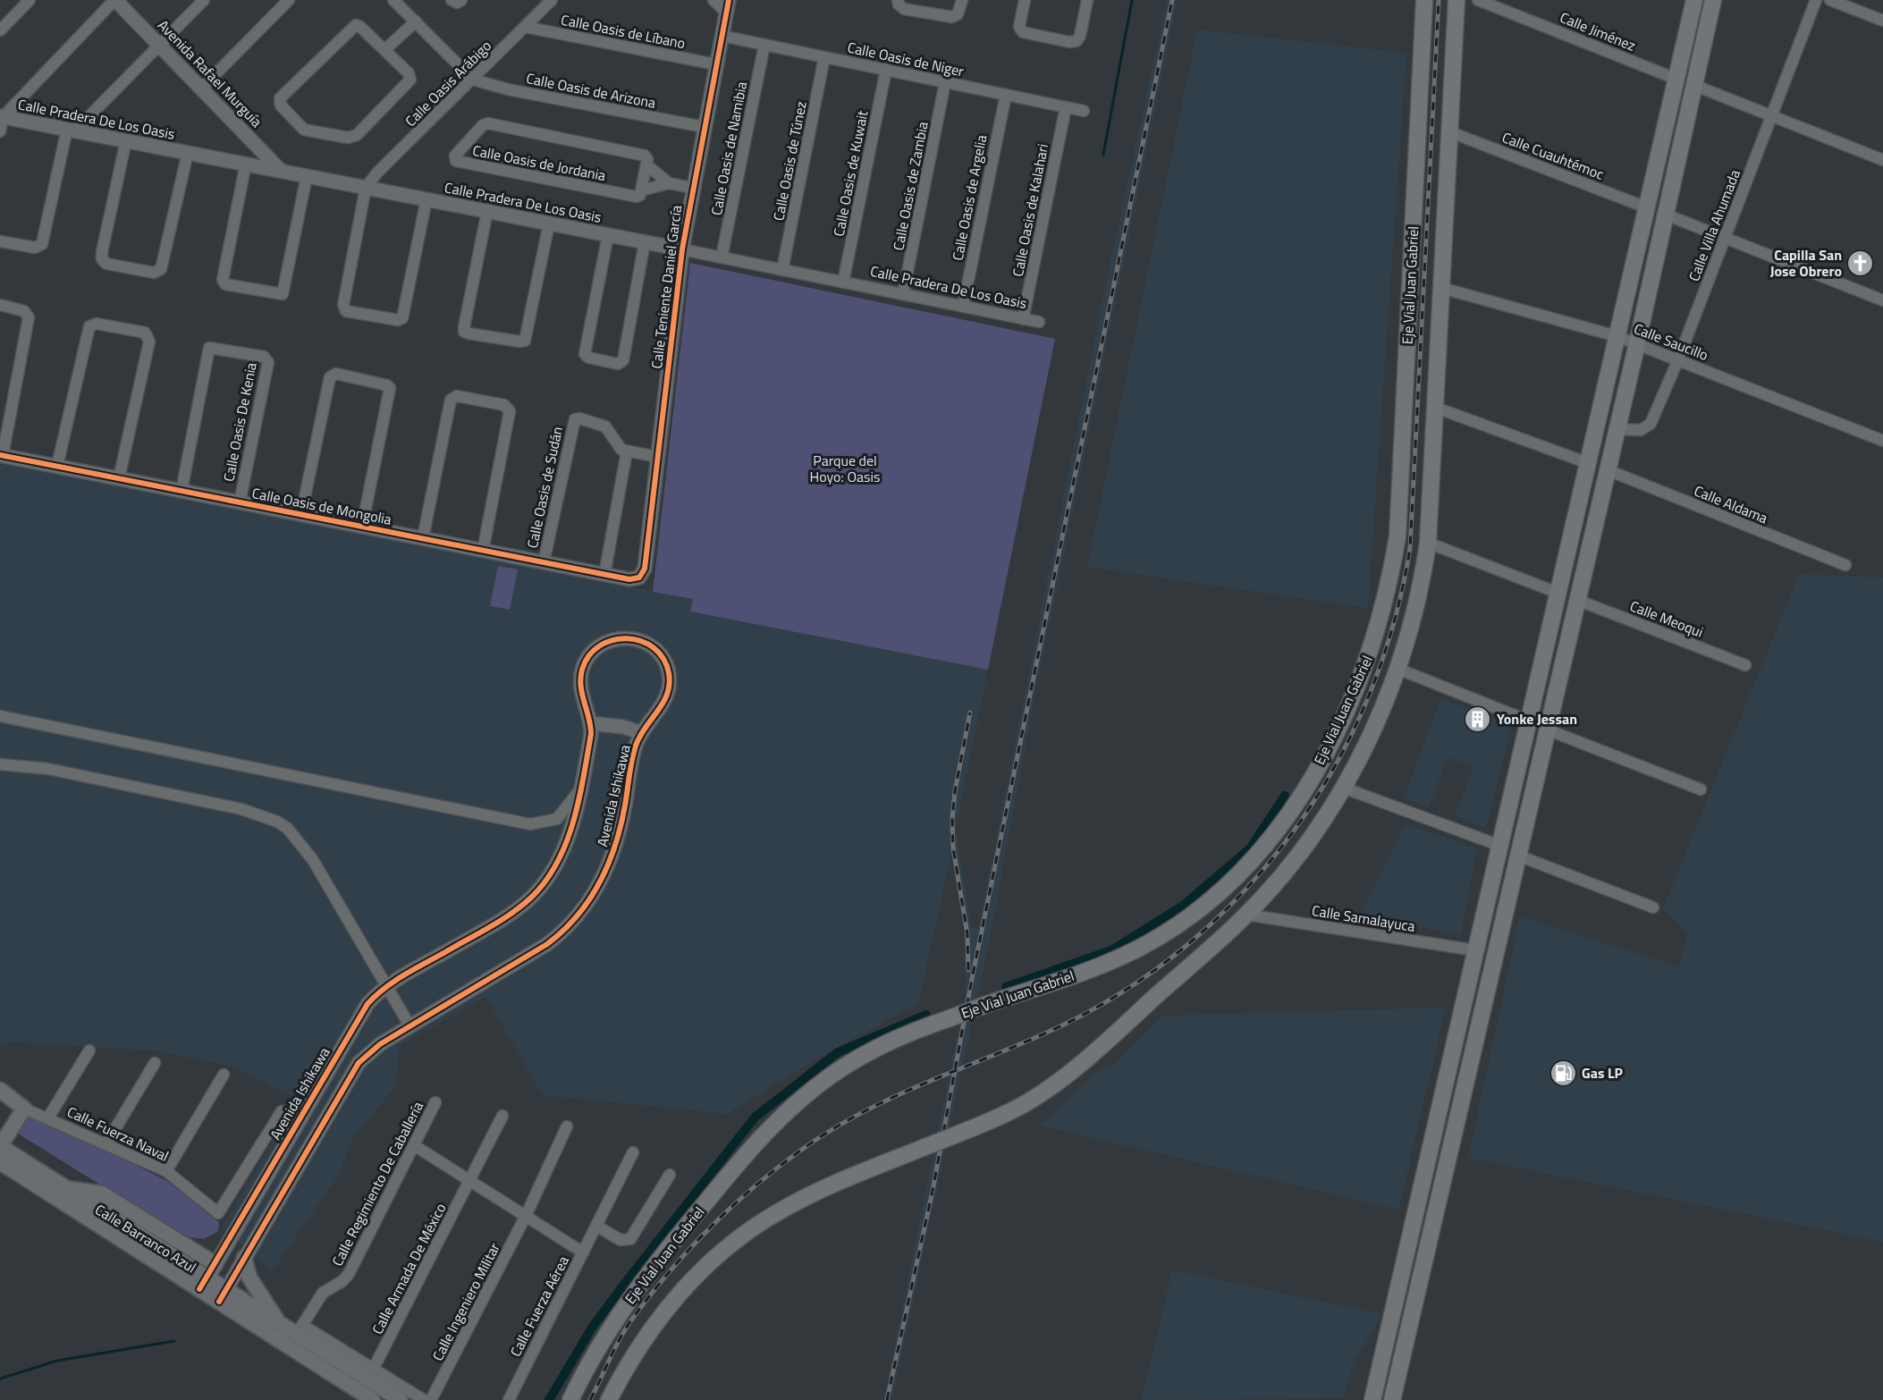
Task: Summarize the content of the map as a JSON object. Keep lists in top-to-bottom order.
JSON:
{
  "streets": {
    "main road": ["Eje Vial Juan Gabriel", "Calle Barranco Azul"],
    "street": [
      "Calle Oasis de Líbano",
      "Calle Jiménez",
      "Calle Oasis de Niger",
      "Avenida Rafael Murguía",
      "Calle Oasis Arábigo",
      "Calle Oasis de Arizona",
      "Calle Pradera De Los Oasis",
      "Calle Oasis de Namibia",
      "Calle Cuauhtémoc",
      "Calle Oasis de Túnez",
      "Calle Oasis de Jordania",
      "Calle Oasis de Kuwait",
      "Calle Oasis de Zambia",
      "Calle Oasis de Argelia",
      "Calle Oasis de Kalahari",
      "Calle Villa Ahumada",
      "Calle Teniente Daniel García",
      "Calle Saucillo",
      "Calle Oasis De Kenia",
      "Calle Oasis de Sudán",
      "Calle Aldama",
      "Calle Oasis de Mongolia",
      "Calle Meoqui",
      "Avenida Ishikawa",
      "Calle Samalayuca",
      "Calle Fuerza Naval",
      "Calle Regimiento De Caballería",
      "Calle Armada De México",
      "Calle Ingeniero Militar",
      "Calle Fuerza Aérea"
    ]
  },
  "crossings": [
    ["Calle Oasis de Líbano", "Calle Oasis Arábigo"],
    ["Calle Oasis de Líbano", "Calle Teniente Daniel García"],
    ["Calle Oasis de Niger", "Calle Oasis de Namibia"],
    ["Calle Oasis de Niger", "Calle Oasis de Túnez"],
    ["Calle Oasis de Niger", "Calle Oasis de Kuwait"],
    ["Calle Oasis de Niger", "Calle Oasis de Zambia"],
    ["Calle Oasis de Niger", "Calle Oasis de Argelia"],
    ["Calle Oasis de Niger", "Calle Oasis de Kalahari"],
    ["Calle Oasis de Niger", "Calle Teniente Daniel García"],
    ["Avenida Rafael Murguía", "Calle Pradera De Los Oasis"],
    ["Calle Oasis Arábigo", "Calle Oasis de Arizona"],
    ["Calle Oasis Arábigo", "Calle Pradera De Los Oasis"],
    ["Calle Oasis de Arizona", "Calle Teniente Daniel García"],
    ["Calle Pradera De Los Oasis", "Calle Oasis de Namibia"],
    ["Calle Pradera De Los Oasis", "Calle Oasis de Túnez"],
    ["Calle Pradera De Los Oasis", "Calle Oasis de Kuwait"],
    ["Calle Pradera De Los Oasis", "Calle Oasis de Zambia"],
    ["Calle Pradera De Los Oasis", "Calle Oasis de Argelia"],
    ["Calle Pradera De Los Oasis", "Calle Oasis de Kalahari"],
    ["Calle Pradera De Los Oasis", "Calle Teniente Daniel García"],
    ["Calle Oasis de Jordania", "Calle Teniente Daniel García"],
    ["Calle Villa Ahumada", "Calle Saucillo"],
    ["Calle Teniente Daniel García", "Calle Oasis de Mongolia"],
    ["Calle Oasis De Kenia", "Calle Oasis de Mongolia"],
    ["Calle Oasis de Sudán", "Calle Oasis de Mongolia"],
    ["Avenida Ishikawa", "Calle Barranco Azul"],
    ["Calle Regimiento De Caballería", "Calle Barranco Azul"]
  ],
  "parks": ["Parque del Hoyo: Oasis"],
  "places": {
    "church": ["Capilla San Jose Obrero"],
    "building": ["Yonke Jessan"],
    "fuel station": ["Gas LP"]
  }
}
